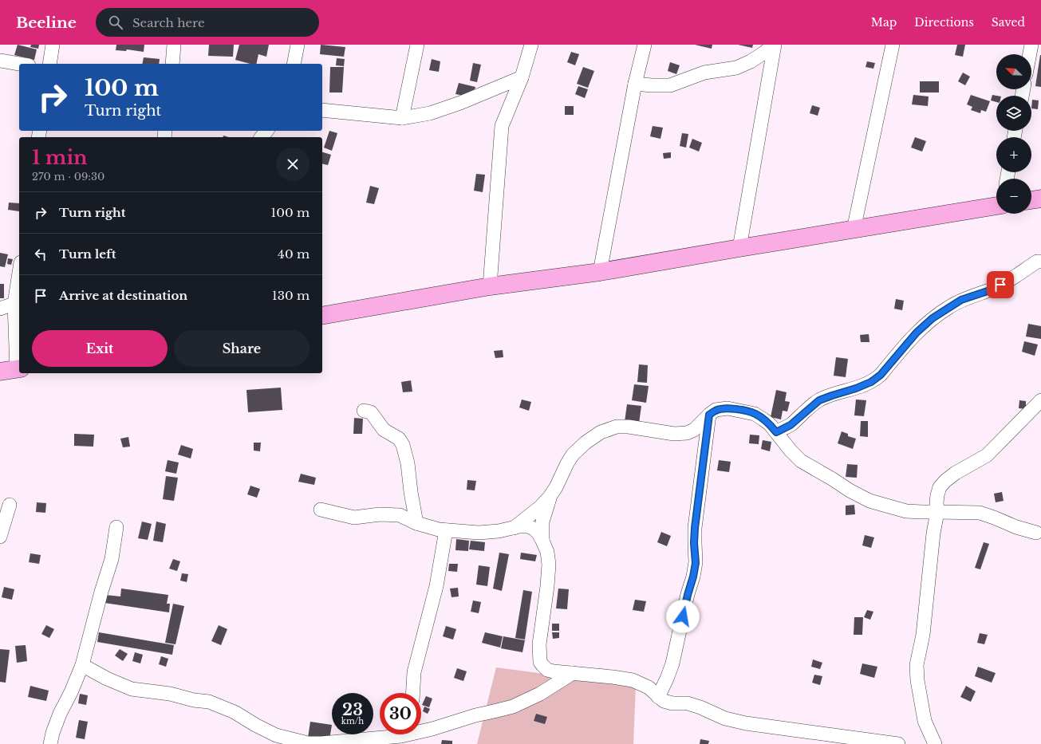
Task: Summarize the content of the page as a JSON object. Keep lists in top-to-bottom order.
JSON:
{
  "north": "top left",
  "page": {
    "header": "Beeline",
    "search": "Search here",
    "nav": ["Map", "Directions", "Saved"],
    "map_buttons": ["+", "−"],
    "turn": ["100 m", "Turn right"],
    "heading": ["1 min", "270 m · 09:30"],
    "list": [
      {
        "name": "Turn right",
        "value": "100 m"
      },
      {
        "name": "Turn left",
        "value": "40 m"
      },
      {
        "name": "Arrive at destination",
        "value": "130 m"
      }
    ],
    "buttons": ["Exit", "Share"],
    "speed": "23 km/h",
    "limit": "30"
  }
}
